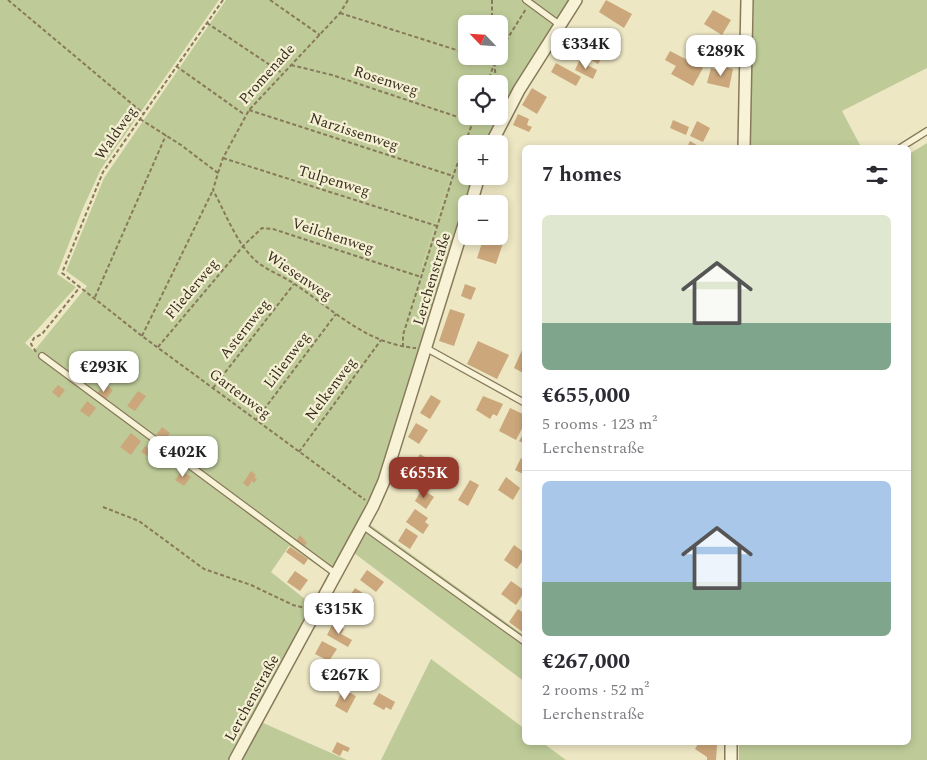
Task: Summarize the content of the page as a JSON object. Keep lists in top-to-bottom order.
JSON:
{
  "streets": {
    "street": ["Lerchenstraße"],
    "path": [
      "Promenade",
      "Rosenweg",
      "Narzissenweg",
      "Waldweg",
      "Tulpenweg",
      "Veilchenweg",
      "Wiesenweg",
      "Fliederweg",
      "Asternweg",
      "Lilienweg",
      "Nelkenweg",
      "Gartenweg"
    ]
  },
  "crossings": [
    ["Promenade", "Rosenweg"],
    ["Promenade", "Narzissenweg"],
    ["Promenade", "Tulpenweg"],
    ["Waldweg", "Gartenweg"],
    ["Veilchenweg", "Wiesenweg"],
    ["Veilchenweg", "Fliederweg"],
    ["Wiesenweg", "Lerchenstraße"],
    ["Wiesenweg", "Fliederweg"],
    ["Wiesenweg", "Asternweg"],
    ["Wiesenweg", "Lilienweg"],
    ["Wiesenweg", "Nelkenweg"],
    ["Lerchenstraße", "Gartenweg"],
    ["Fliederweg", "Gartenweg"],
    ["Asternweg", "Gartenweg"],
    ["Lilienweg", "Gartenweg"],
    ["Nelkenweg", "Gartenweg"]
  ],
  "north": "top left",
  "page": {
    "map_buttons": ["+", "−"],
    "price": [
      "€334K",
      "€289K",
      "€293K",
      "€402K",
      "€655K",
      "€315K",
      "€267K"
    ],
    "heading": "7 homes",
    "list": [
      {
        "name": "€655,000",
        "note": "5 rooms · 123 m² · Lerchenstraße"
      },
      {
        "name": "€267,000",
        "note": "2 rooms · 52 m² · Lerchenstraße"
      }
    ]
  }
}
